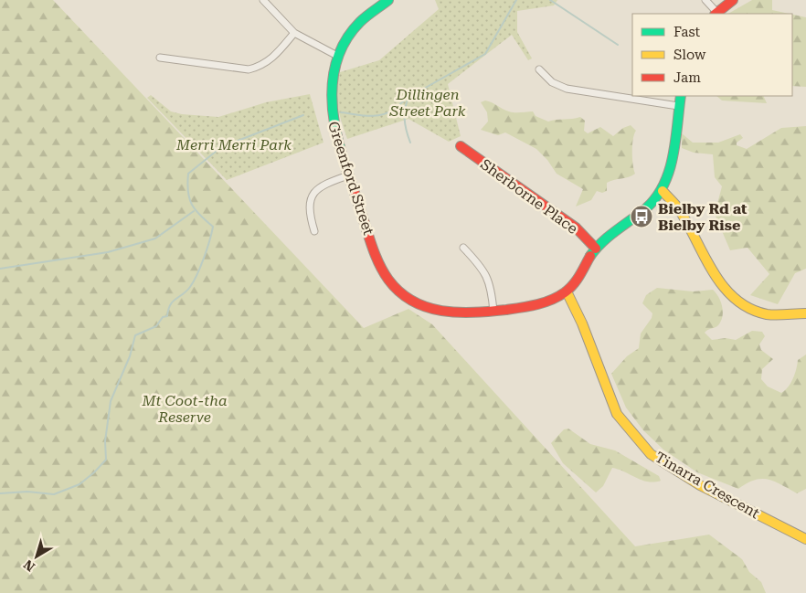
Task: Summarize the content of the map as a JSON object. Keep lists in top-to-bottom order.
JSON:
{
  "streets": {
    "street": ["Greenford Street", "Sherborne Place", "Tinarra Crescent"]
  },
  "crossings": [
    ["Greenford Street", "Tinarra Crescent"]
  ],
  "parks": ["Dillingen Street Park", "Merri Merri Park", "Mt Coot-tha Reserve"],
  "places": {
    "bus stop": ["Bielby Rd at Bielby Rise"]
  },
  "legend": ["Fast", "Slow", "Jam"],
  "north": "bottom left"
}
